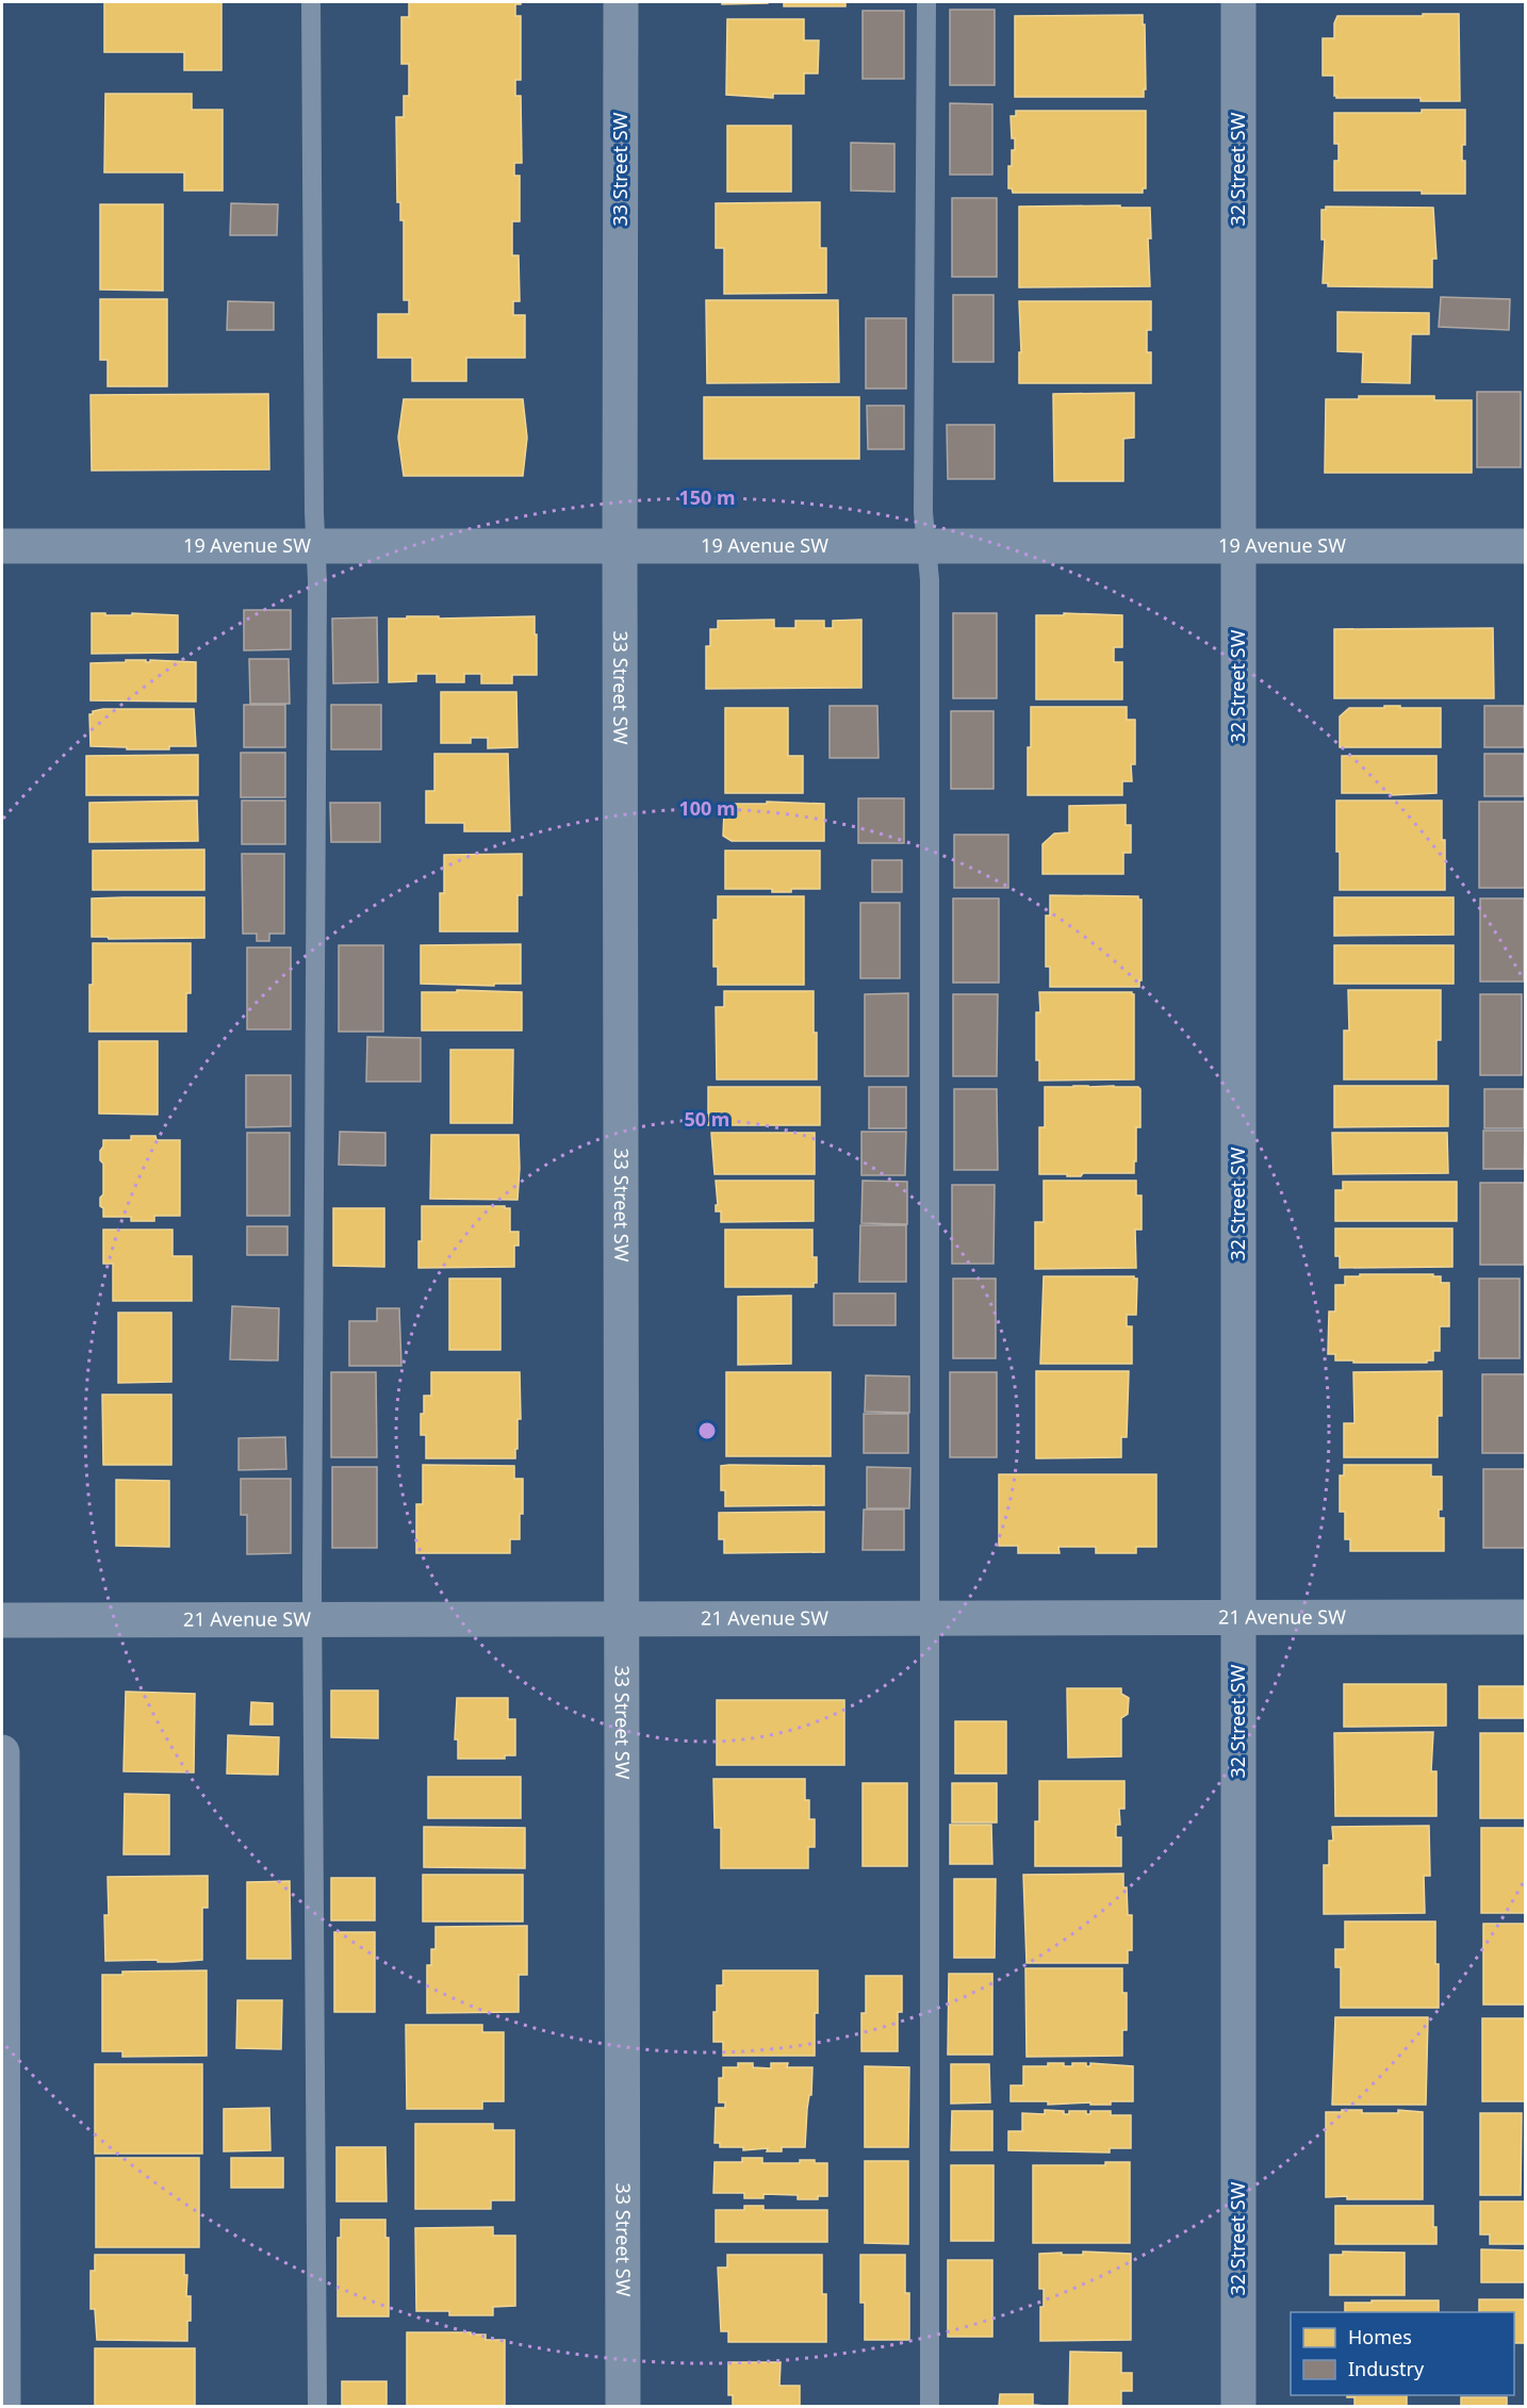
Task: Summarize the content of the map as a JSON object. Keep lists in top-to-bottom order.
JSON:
{
  "streets": {
    "street": [
      "33 Street SW",
      "32 Street SW",
      "19 Avenue SW",
      "21 Avenue SW"
    ]
  },
  "crossings": [
    ["33 Street SW", "19 Avenue SW"],
    ["33 Street SW", "21 Avenue SW"],
    ["32 Street SW", "19 Avenue SW"],
    ["32 Street SW", "21 Avenue SW"]
  ],
  "legend": ["Homes", "Industry"],
  "rings": ["150 m", "100 m", "50 m"]
}
